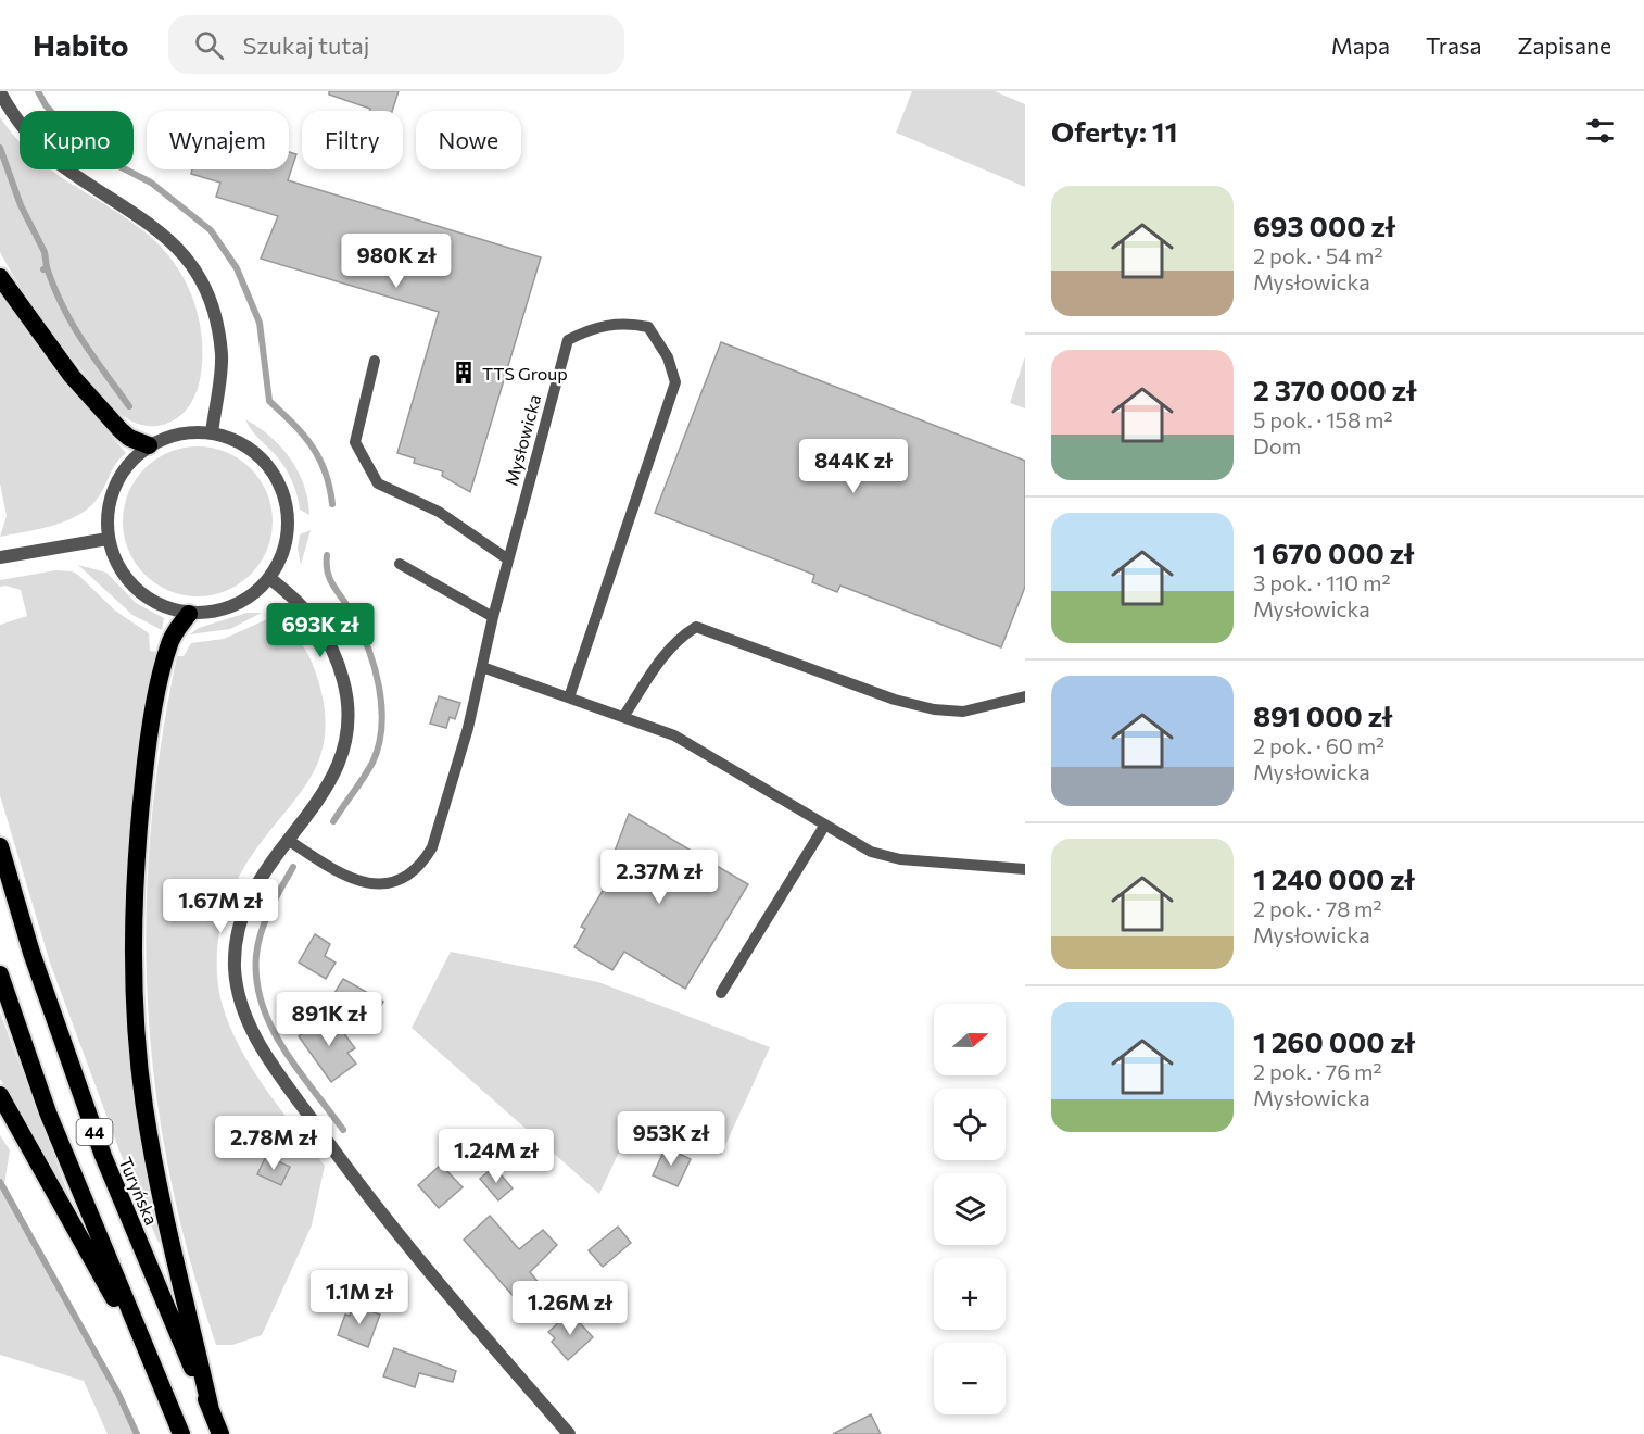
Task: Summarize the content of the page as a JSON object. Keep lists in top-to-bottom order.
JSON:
{
  "streets": {
    "highway": ["44", "Turyńska"],
    "lane": ["Mysłowicka"]
  },
  "places": {
    "building": ["TTS Group"]
  },
  "north": "right",
  "page": {
    "header": "Habito",
    "search": "Szukaj tutaj",
    "nav": ["Mapa", "Trasa", "Zapisane"],
    "heading": "Oferty: 11",
    "chip": [
      "Kupno",
      "Wynajem",
      "Filtry",
      "Nowe"
    ],
    "list": [
      {
        "name": "693 000 zł",
        "note": "2 pok. · 54 m² · Mysłowicka"
      },
      {
        "name": "2 370 000 zł",
        "note": "5 pok. · 158 m² · Dom"
      },
      {
        "name": "1 670 000 zł",
        "note": "3 pok. · 110 m² · Mysłowicka"
      },
      {
        "name": "891 000 zł",
        "note": "2 pok. · 60 m² · Mysłowicka"
      },
      {
        "name": "1 240 000 zł",
        "note": "2 pok. · 78 m² · Mysłowicka"
      },
      {
        "name": "1 260 000 zł",
        "note": "2 pok. · 76 m² · Mysłowicka"
      }
    ],
    "price": [
      "980K zł",
      "844K zł",
      "693K zł",
      "2.37M zł",
      "1.67M zł",
      "891K zł",
      "953K zł",
      "2.78M zł",
      "1.24M zł",
      "1.1M zł",
      "1.26M zł"
    ],
    "map_buttons": ["+", "−"]
  }
}
